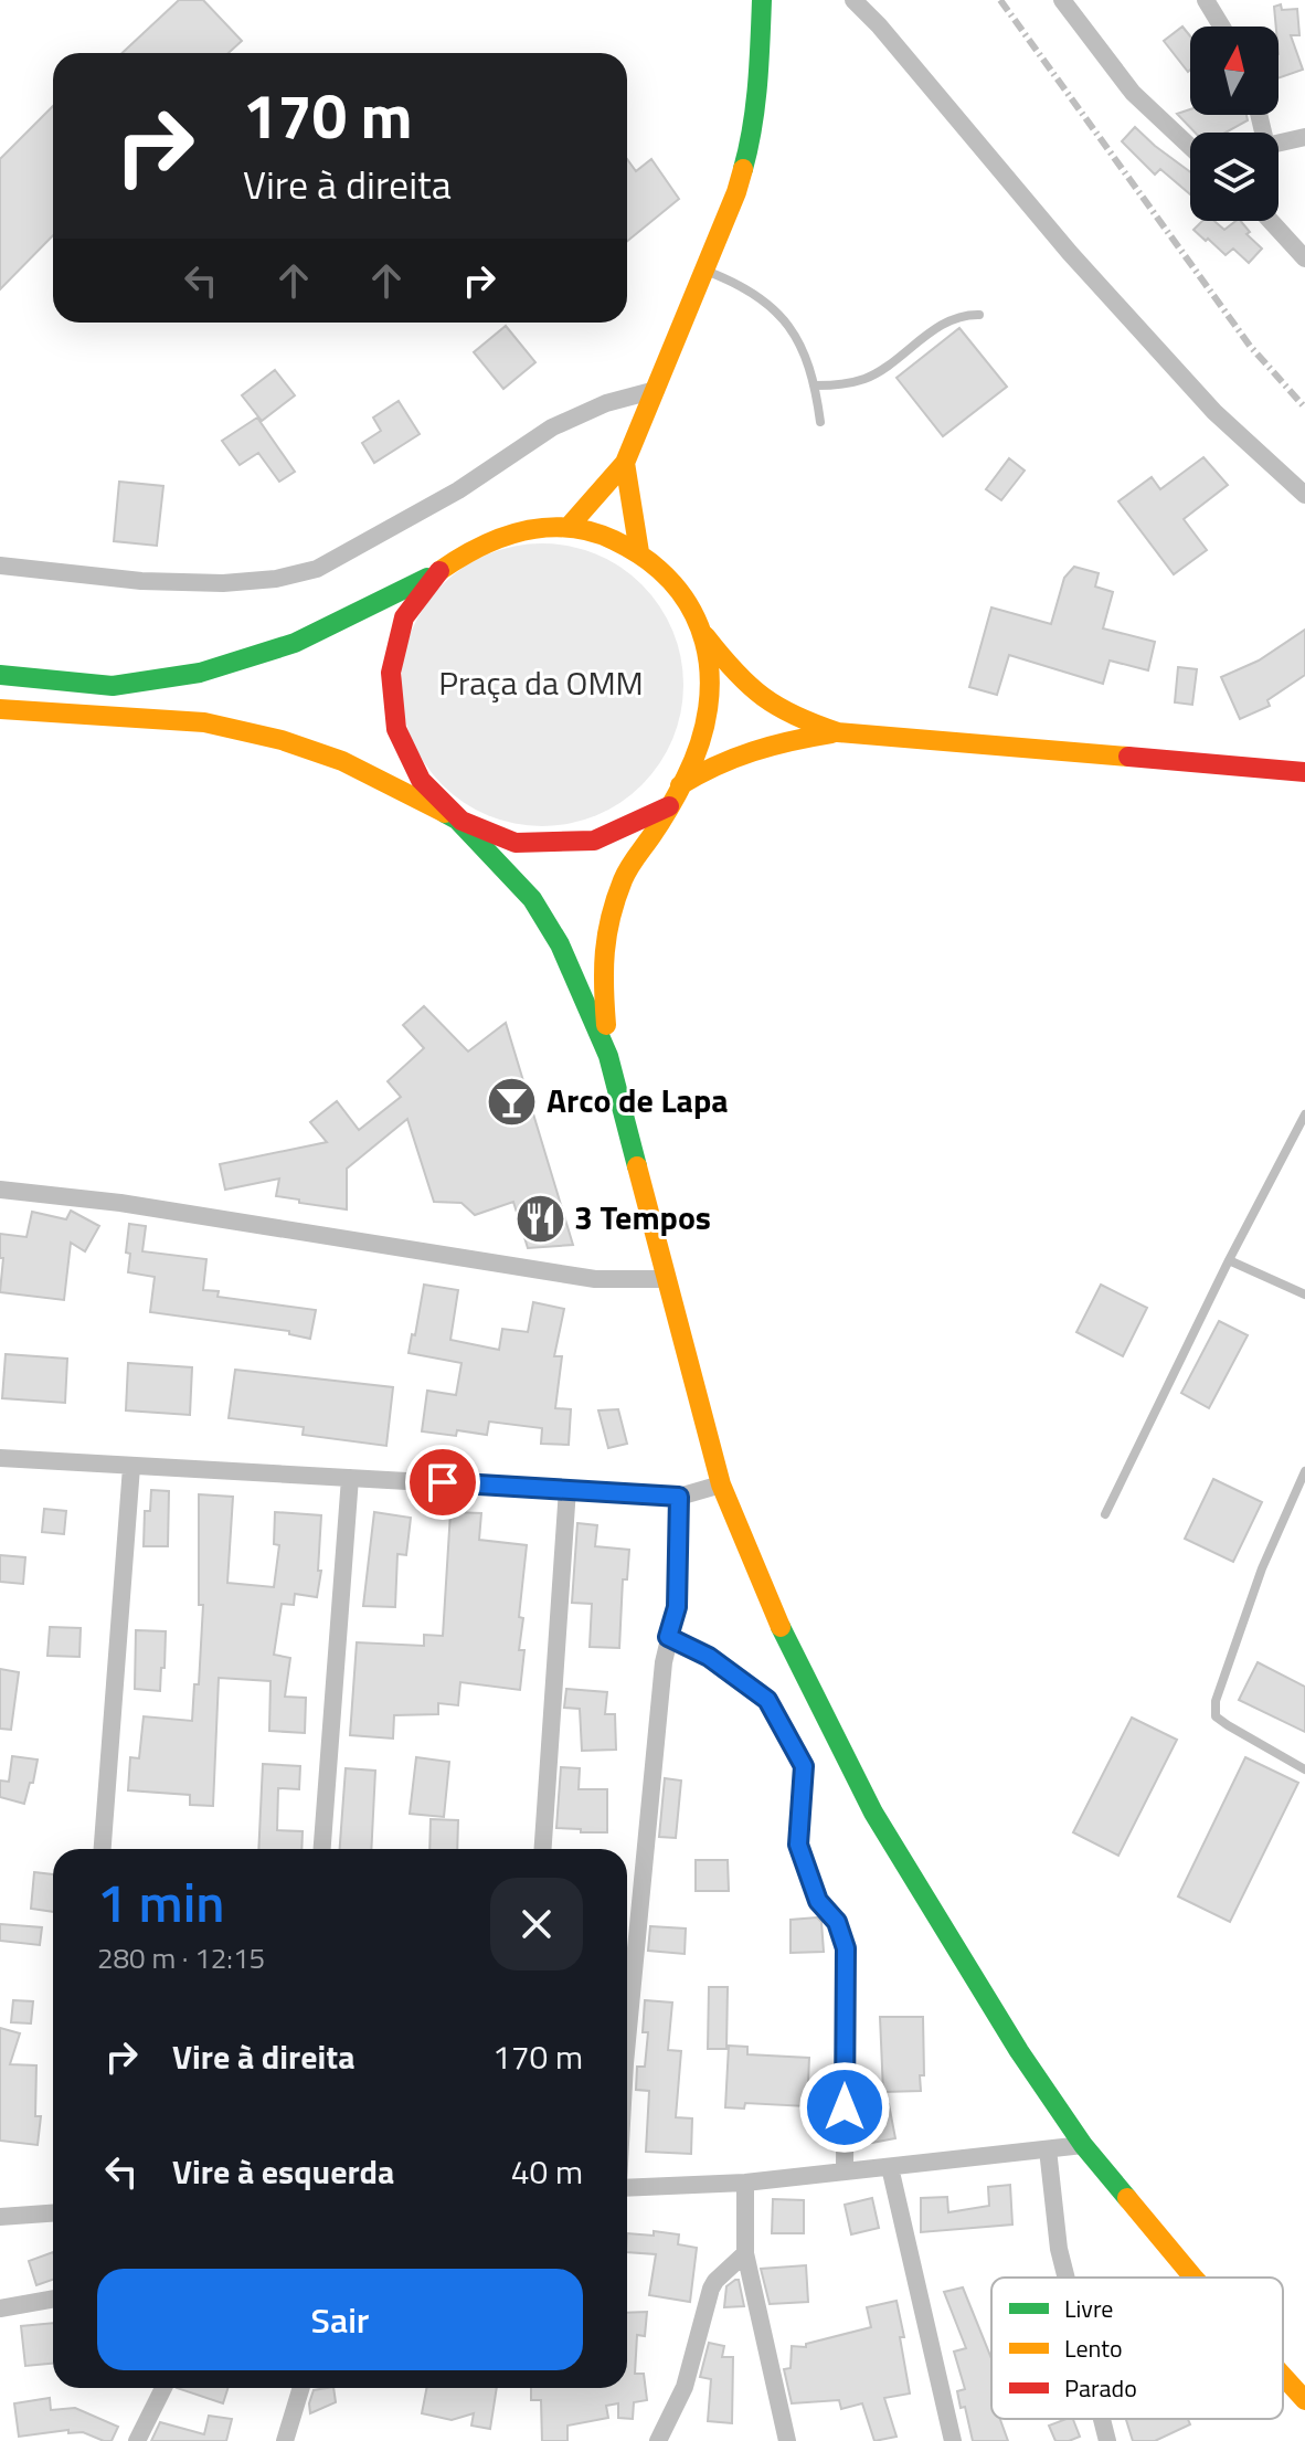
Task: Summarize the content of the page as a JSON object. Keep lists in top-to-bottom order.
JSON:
{
  "parks": ["Praça da OMM"],
  "places": {
    "bar": ["Arco de Lapa"],
    "restaurant": ["3 Tempos"]
  },
  "legend": ["Livre", "Lento", "Parado"],
  "north": "top",
  "page": {
    "turn": ["170 m", "Vire à direita"],
    "heading": ["1 min", "280 m · 12:15"],
    "list": [
      {
        "name": "Vire à direita",
        "value": "170 m"
      },
      {
        "name": "Vire à esquerda",
        "value": "40 m"
      }
    ],
    "buttons": "Sair"
  }
}
